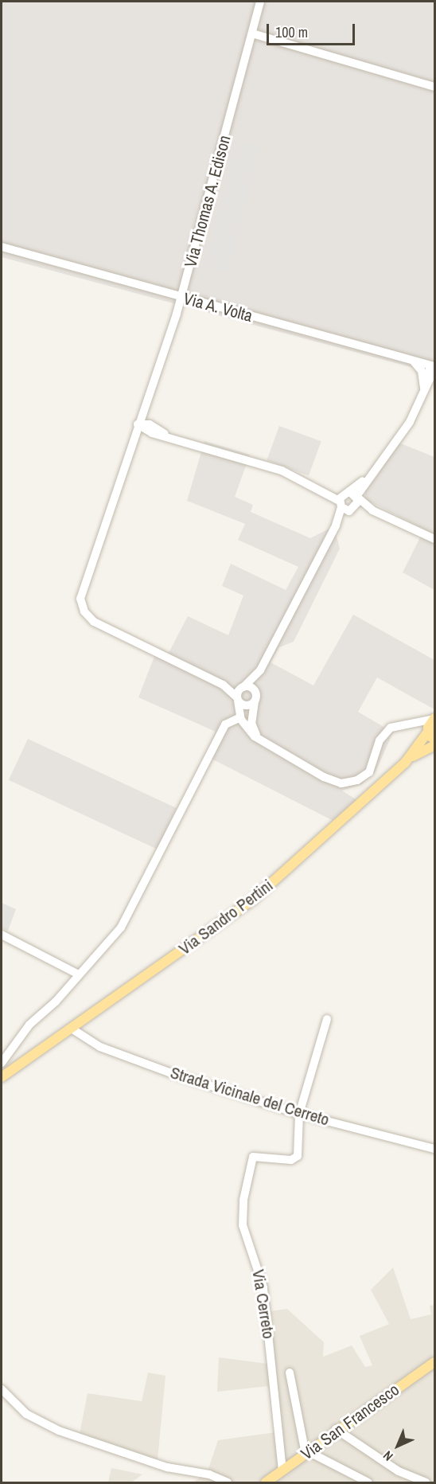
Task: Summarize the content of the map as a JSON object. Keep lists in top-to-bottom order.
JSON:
{
  "streets": {
    "main road": ["Via Sandro Pertini", "Via San Francesco"],
    "street": [
      "Via Thomas A. Edison",
      "Via A. Volta",
      "Strada Vicinale del Cerreto",
      "Via Cerreto"
    ]
  },
  "crossings": [
    ["Via Thomas A. Edison", "Via A. Volta"],
    ["Via Sandro Pertini", "Strada Vicinale del Cerreto"],
    ["Strada Vicinale del Cerreto", "Via Cerreto"],
    ["Via Cerreto", "Via San Francesco"]
  ],
  "scale_bar": "100 m",
  "north": "bottom left"
}
